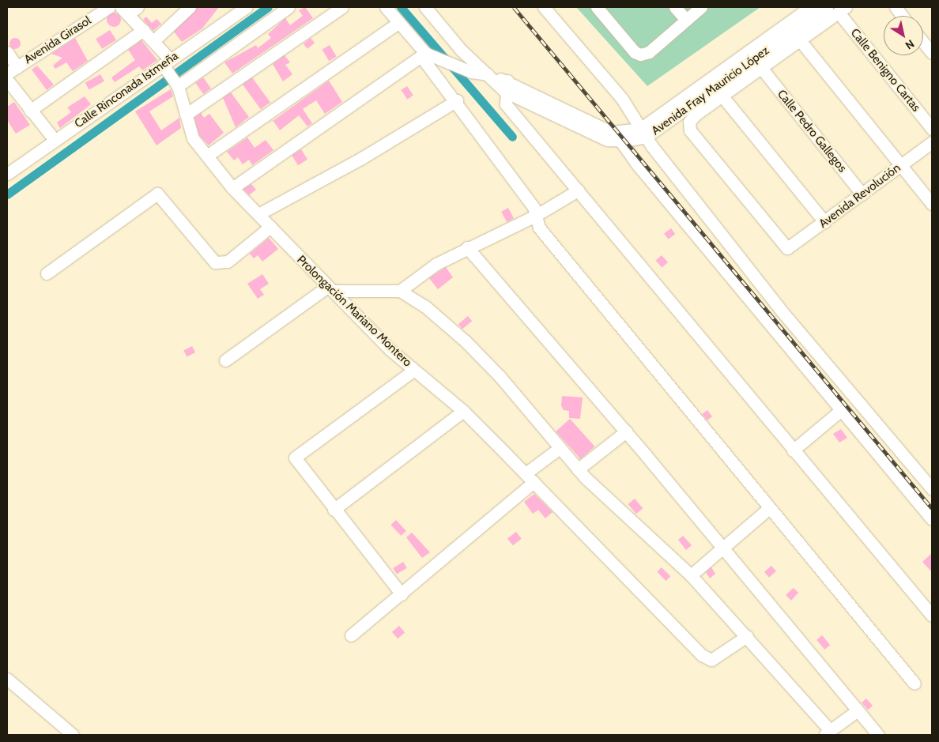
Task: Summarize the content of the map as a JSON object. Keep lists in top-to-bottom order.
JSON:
{
  "streets": {
    "street": [
      "Avenida Girasol",
      "Calle Benigno Cartas",
      "Calle Rinconada Istmeña",
      "Avenida Fray Mauricio López",
      "Calle Pedro Gallegos",
      "Avenida Revolución",
      "Prolongación Mariano Montero"
    ]
  },
  "crossings": [
    ["Calle Rinconada Istmeña", "Prolongación Mariano Montero"],
    ["Calle Pedro Gallegos", "Avenida Revolución"]
  ],
  "north": "bottom right"
}
